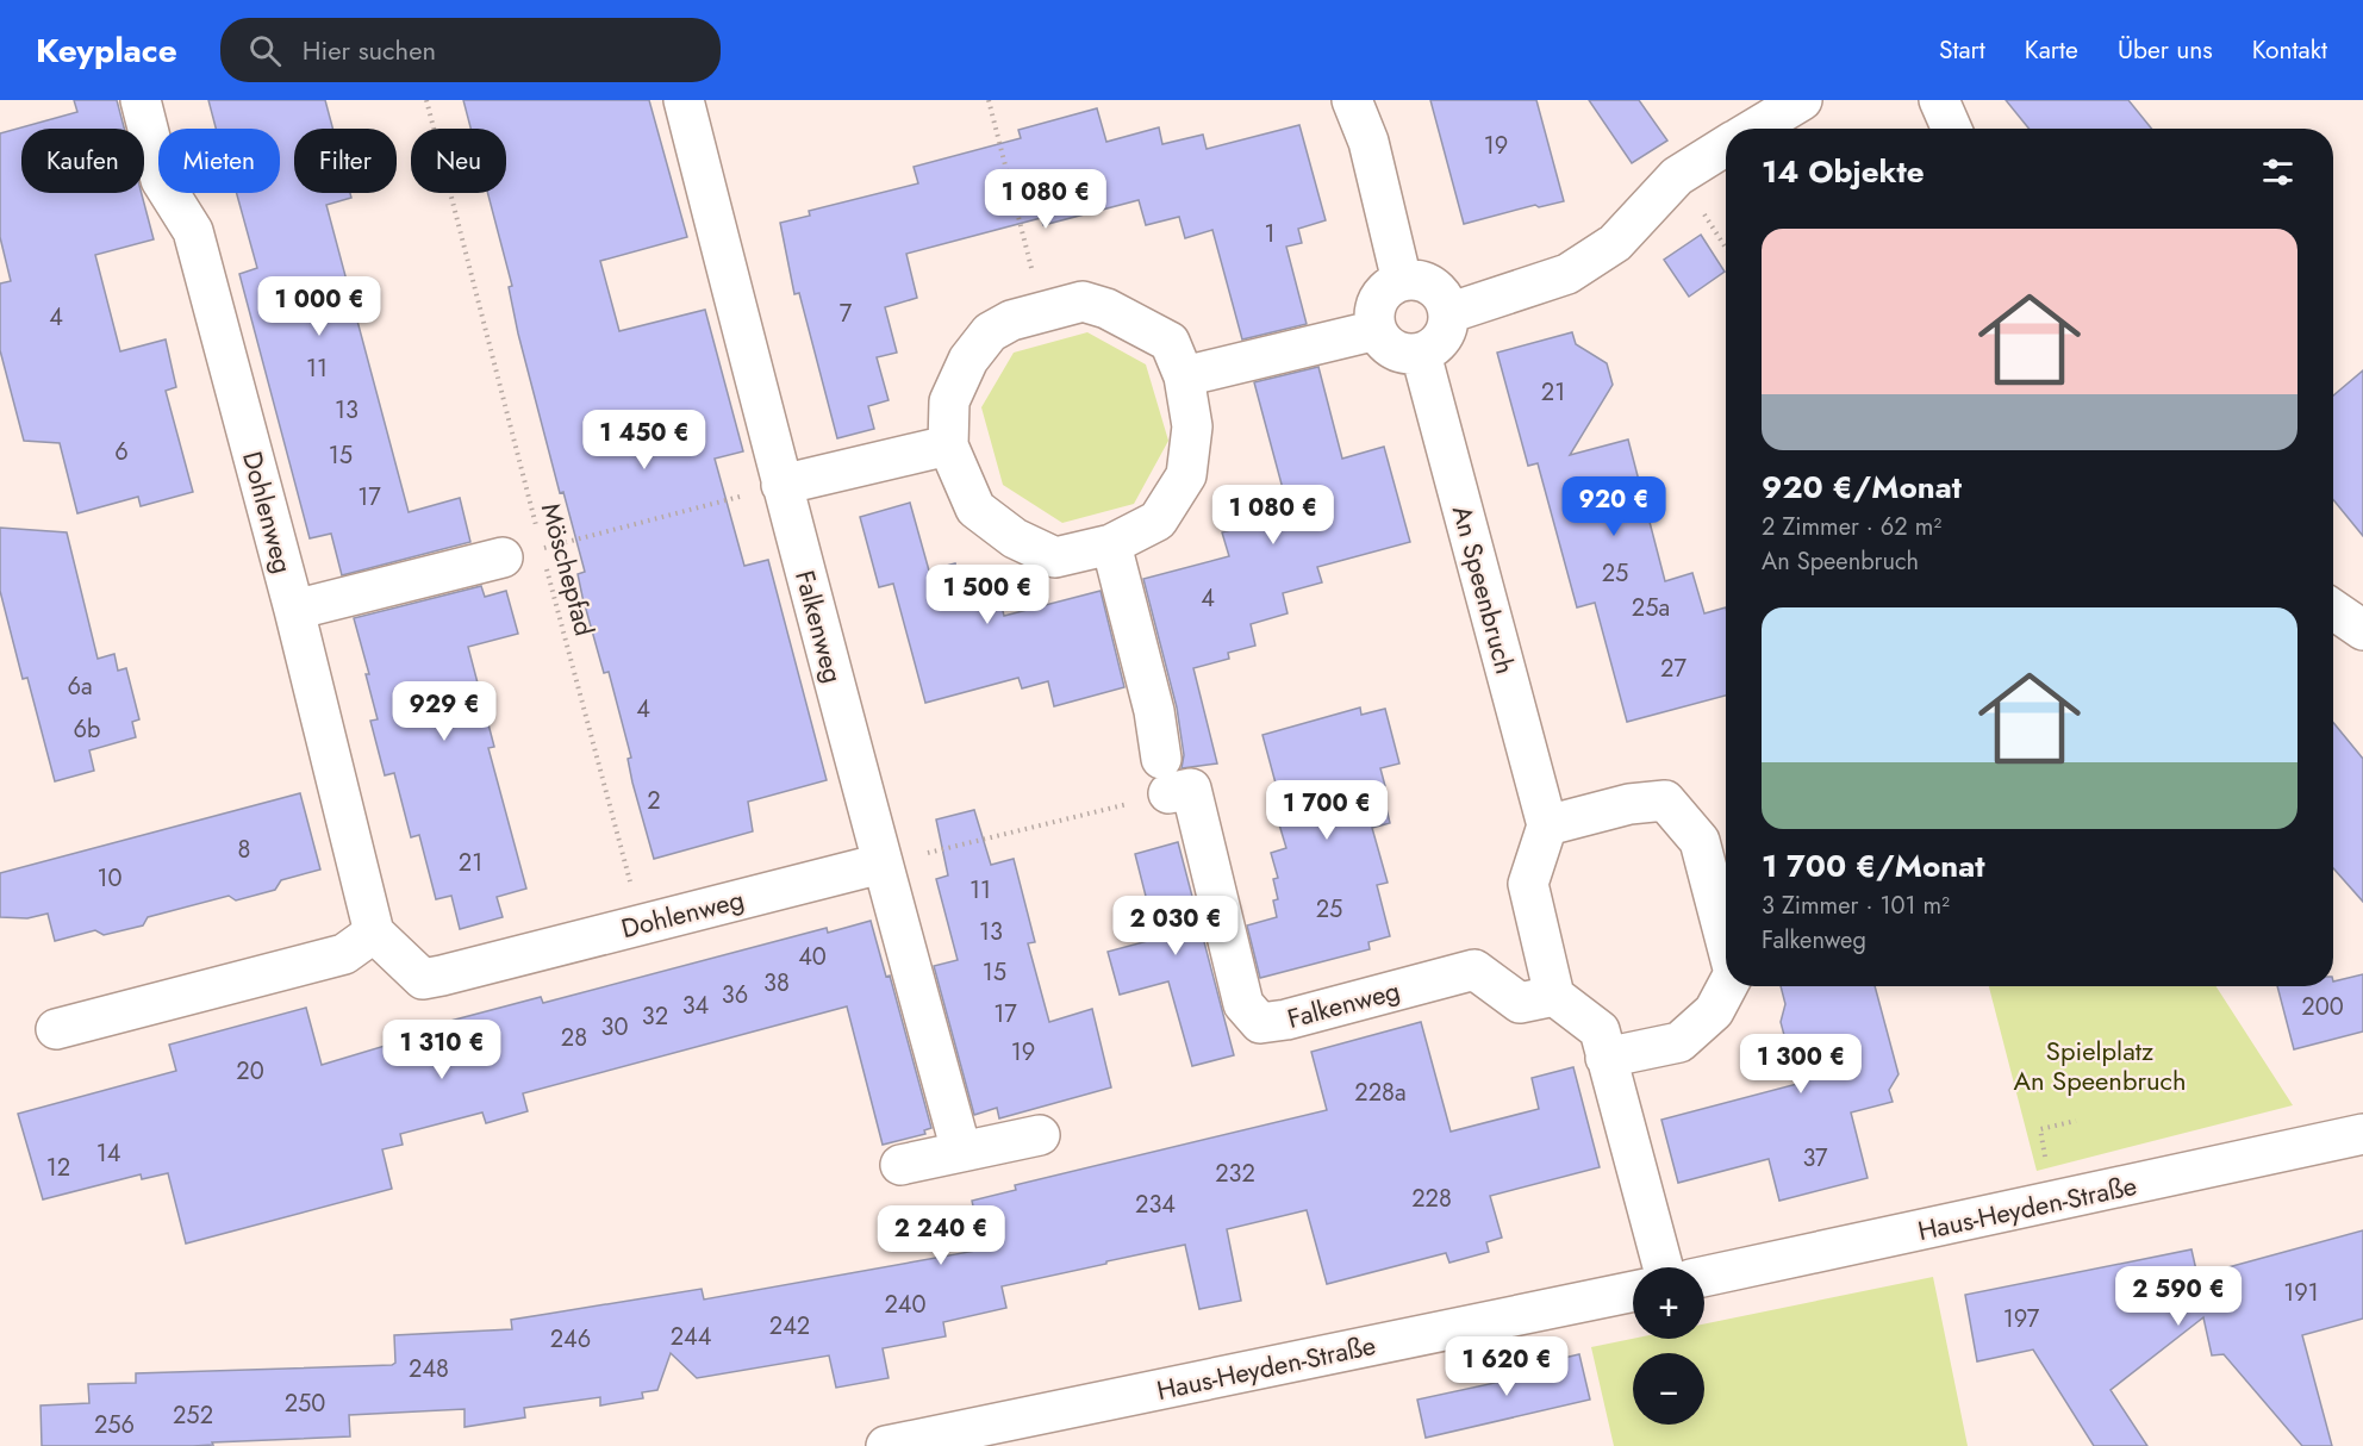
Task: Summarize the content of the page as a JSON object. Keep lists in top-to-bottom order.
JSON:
{
  "streets": {
    "street": [
      "Dohlenweg",
      "An Speenbruch",
      "Falkenweg",
      "Haus-Heyden-Straße"
    ],
    "path": ["Möschepfad"]
  },
  "crossings": [
    ["Dohlenweg", "Möschepfad"],
    ["Dohlenweg", "Falkenweg"],
    ["Möschepfad", "Falkenweg"]
  ],
  "parks": ["Spielplatz An Speenbruch"],
  "house_numbers": [
    "19",
    "1",
    "7",
    "4",
    "11",
    "21",
    "13",
    "6",
    "15",
    "17",
    "25",
    "4",
    "25a",
    "27",
    "6a",
    "4",
    "6b",
    "2",
    "8",
    "21",
    "10",
    "11",
    "25",
    "13",
    "40",
    "15",
    "38",
    "36",
    "34",
    "200",
    "17",
    "32",
    "30",
    "28",
    "19",
    "20",
    "228a",
    "14",
    "37",
    "12",
    "232",
    "228",
    "234",
    "191",
    "240",
    "197",
    "242",
    "244",
    "246",
    "248",
    "250",
    "252",
    "256"
  ],
  "page": {
    "header": "Keyplace",
    "search": "Hier suchen",
    "nav": [
      "Start",
      "Karte",
      "Über uns",
      "Kontakt"
    ],
    "chip": [
      "Kaufen",
      "Mieten",
      "Filter",
      "Neu"
    ],
    "heading": "14 Objekte",
    "price": [
      "1 080 €",
      "1 000 €",
      "1 450 €",
      "920 €",
      "1 080 €",
      "1 500 €",
      "929 €",
      "1 700 €",
      "2 030 €",
      "1 310 €",
      "1 300 €",
      "2 240 €",
      "2 590 €",
      "1 620 €"
    ],
    "list": [
      {
        "name": "920 €/Monat",
        "note": "2 Zimmer · 62 m² · An Speenbruch"
      },
      {
        "name": "1 700 €/Monat",
        "note": "3 Zimmer · 101 m² · Falkenweg"
      }
    ],
    "map_buttons": ["+", "−"]
  }
}
